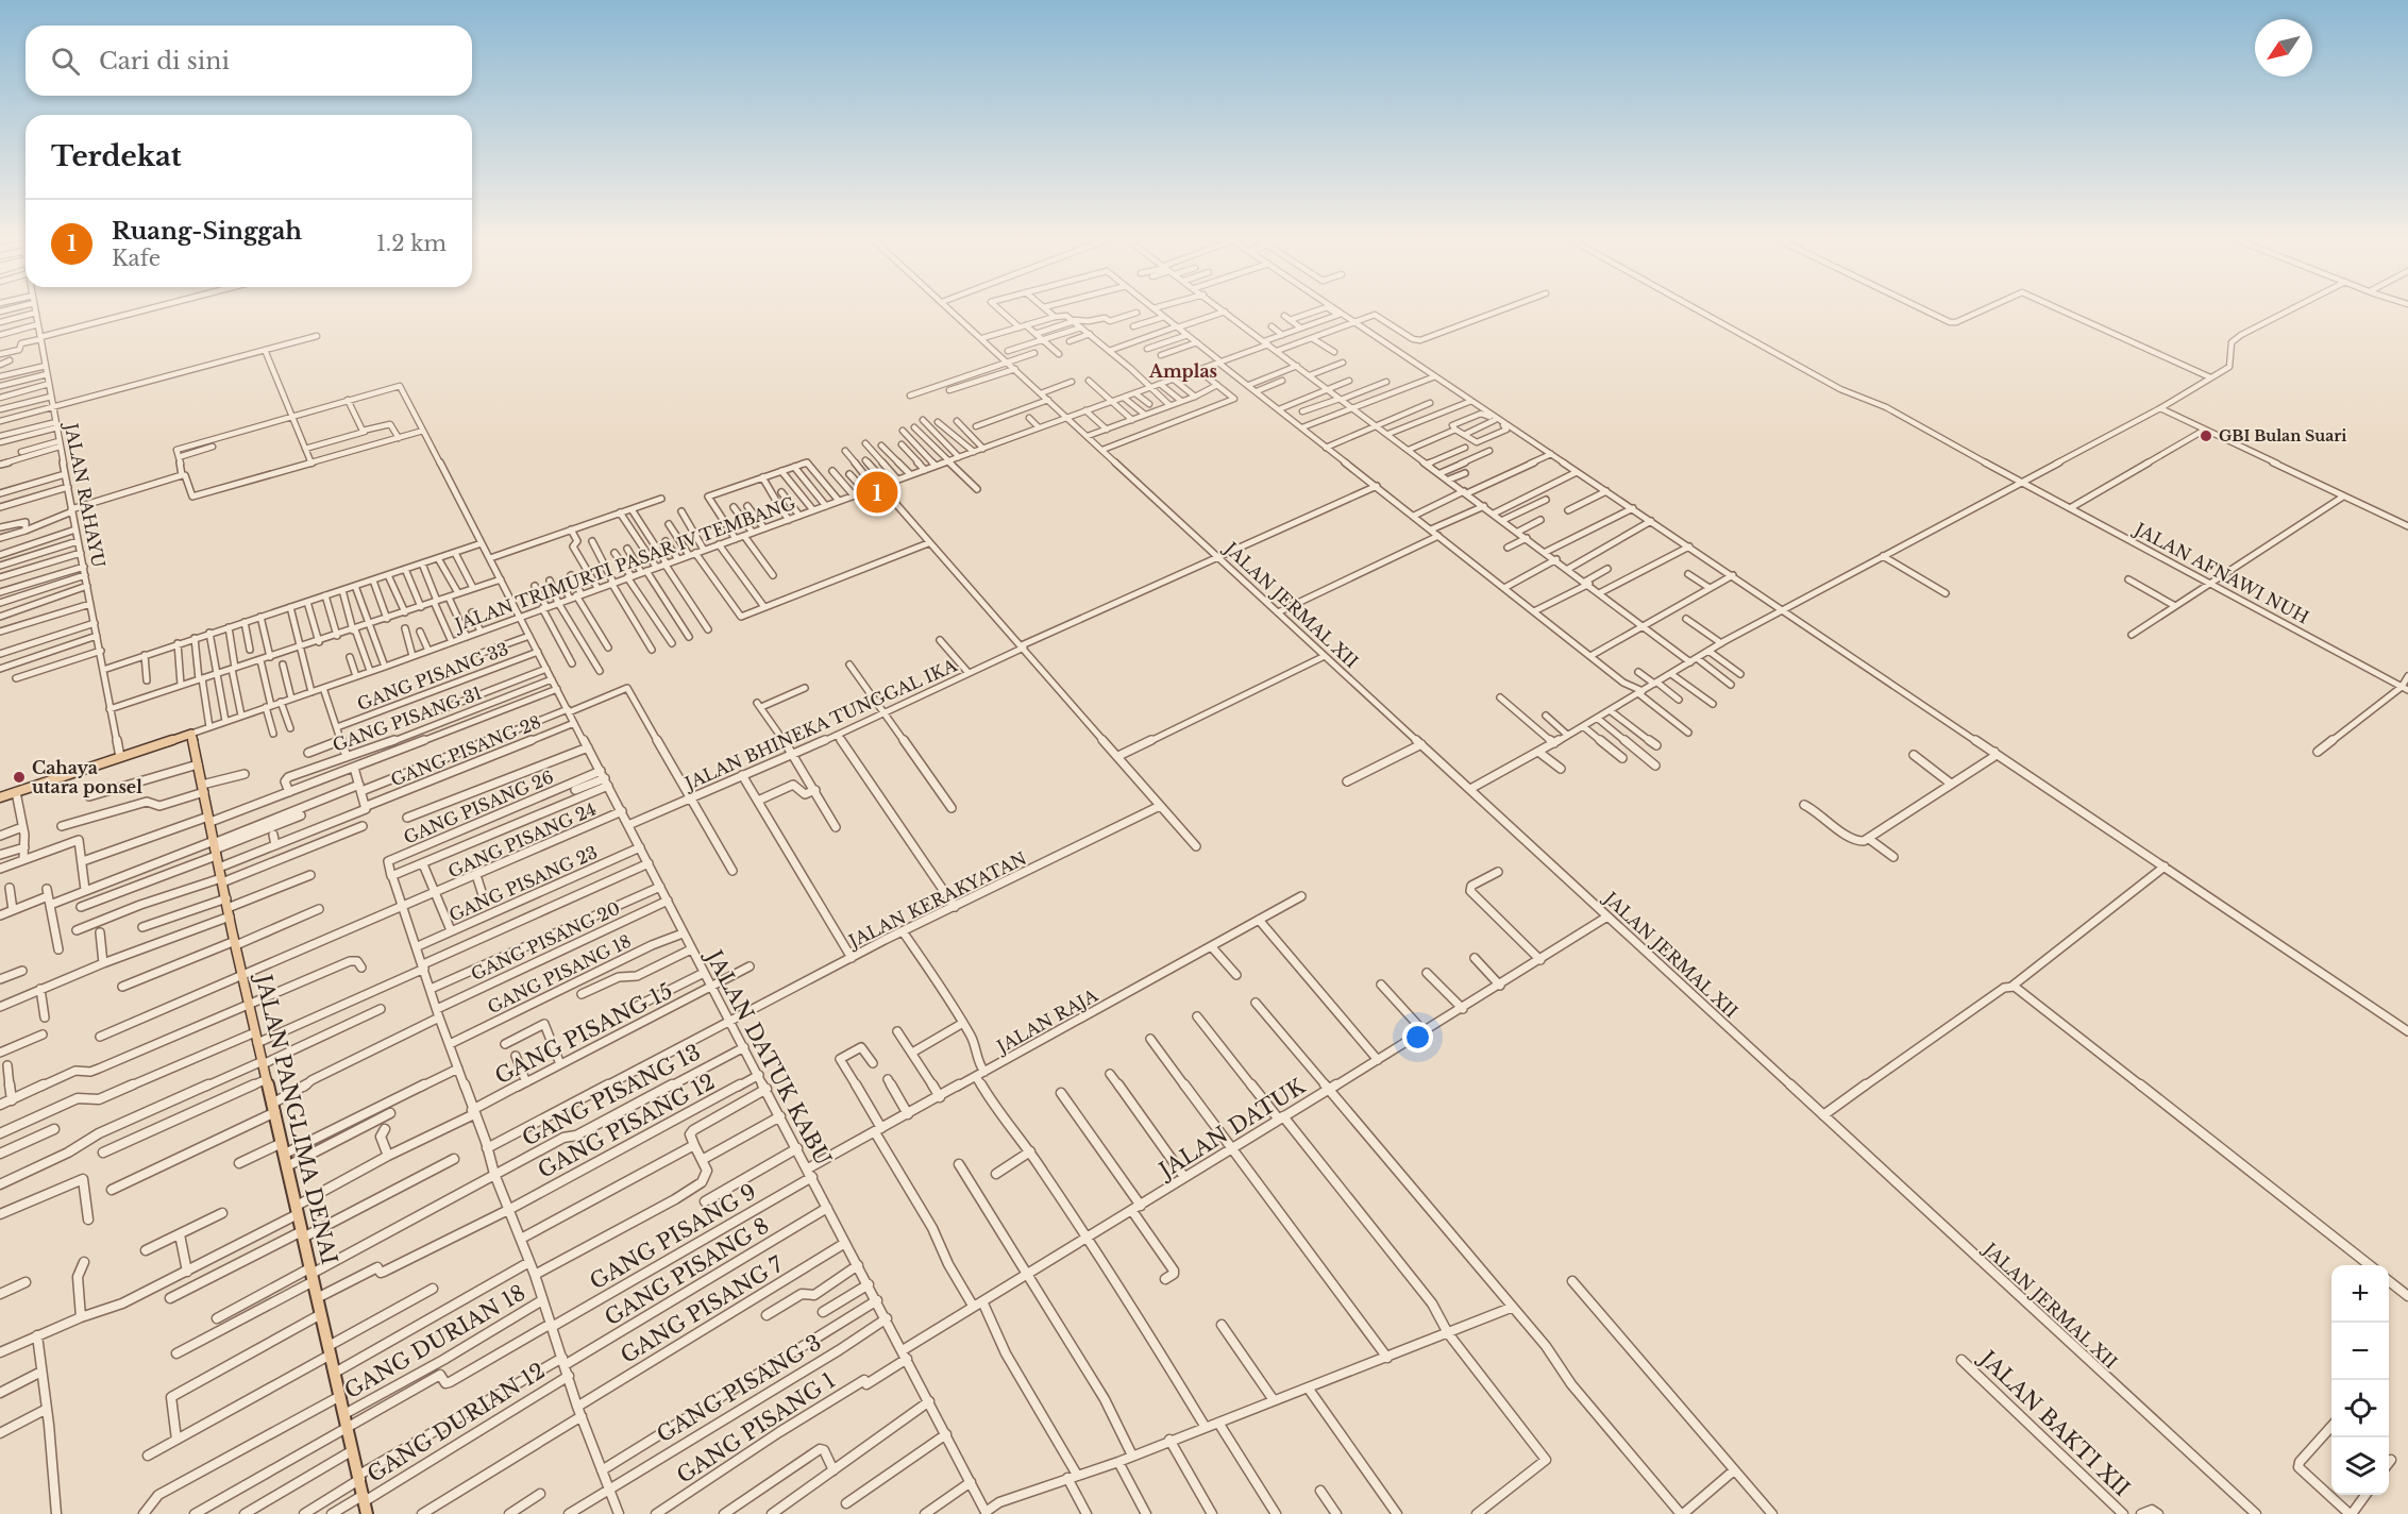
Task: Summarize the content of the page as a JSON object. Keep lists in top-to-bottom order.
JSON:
{
  "streets": {
    "main road": ["JALAN PANGLIMA DENAI"],
    "street": [
      "JALAN RAHAYU",
      "JALAN TRIMURTI PASAR IV TEMBANG",
      "JALAN AFNAWI NUH",
      "JALAN JERMAL XII",
      "GANG PISANG 33",
      "GANG PISANG 31",
      "JALAN BHINEKA TUNGGAL IKA",
      "GANG PISANG 28",
      "GANG PISANG 26",
      "GANG PISANG 24",
      "GANG PISANG 23",
      "JALAN KERAKYATAN",
      "GANG PISANG 20",
      "GANG PISANG 18",
      "JALAN RAJA",
      "GANG PISANG 15",
      "JALAN DATUK KABU",
      "GANG PISANG 13",
      "GANG PISANG 12",
      "JALAN DATUK",
      "GANG PISANG 9",
      "GANG PISANG 8",
      "GANG PISANG 7",
      "GANG DURIAN 18",
      "GANG PISANG 3",
      "GANG DURIAN 12",
      "JALAN BAKTI XII",
      "GANG PISANG 1"
    ]
  },
  "crossings": [
    ["JALAN TRIMURTI PASAR IV TEMBANG", "JALAN JERMAL XII"],
    ["JALAN TRIMURTI PASAR IV TEMBANG", "JALAN DATUK KABU"],
    ["JALAN TRIMURTI PASAR IV TEMBANG", "JALAN PANGLIMA DENAI"],
    ["JALAN JERMAL XII", "JALAN BHINEKA TUNGGAL IKA"],
    ["JALAN JERMAL XII", "JALAN DATUK"],
    ["GANG PISANG 33", "JALAN DATUK KABU"],
    ["GANG PISANG 31", "JALAN DATUK KABU"],
    ["JALAN BHINEKA TUNGGAL IKA", "JALAN DATUK KABU"],
    ["GANG PISANG 28", "JALAN DATUK KABU"],
    ["GANG PISANG 28", "JALAN PANGLIMA DENAI"],
    ["GANG PISANG 26", "JALAN DATUK KABU"],
    ["GANG PISANG 24", "JALAN DATUK KABU"],
    ["GANG PISANG 24", "JALAN PANGLIMA DENAI"],
    ["GANG PISANG 23", "JALAN DATUK KABU"],
    ["JALAN KERAKYATAN", "JALAN DATUK KABU"],
    ["GANG PISANG 20", "JALAN DATUK KABU"],
    ["GANG PISANG 18", "JALAN DATUK KABU"],
    ["JALAN RAJA", "JALAN DATUK KABU"],
    ["JALAN RAJA", "GANG PISANG 9"],
    ["GANG PISANG 15", "JALAN DATUK KABU"],
    ["GANG PISANG 15", "JALAN PANGLIMA DENAI"],
    ["JALAN DATUK KABU", "GANG PISANG 13"],
    ["JALAN DATUK KABU", "GANG PISANG 12"],
    ["JALAN DATUK KABU", "JALAN DATUK"],
    ["JALAN DATUK KABU", "GANG PISANG 9"],
    ["JALAN DATUK KABU", "GANG PISANG 8"],
    ["JALAN DATUK KABU", "GANG PISANG 7"],
    ["JALAN DATUK KABU", "GANG PISANG 3"],
    ["JALAN DATUK KABU", "GANG PISANG 1"],
    ["GANG PISANG 13", "JALAN PANGLIMA DENAI"],
    ["JALAN PANGLIMA DENAI", "GANG PISANG 12"],
    ["JALAN PANGLIMA DENAI", "GANG PISANG 9"],
    ["JALAN PANGLIMA DENAI", "GANG PISANG 8"],
    ["JALAN PANGLIMA DENAI", "GANG DURIAN 18"],
    ["JALAN PANGLIMA DENAI", "GANG DURIAN 12"],
    ["JALAN DATUK", "GANG PISANG 1"]
  ],
  "districts": ["Amplas"],
  "places": ["GBI Bulan Suari", "Cahaya utara ponsel"],
  "north": "bottom left",
  "page": {
    "search": "Cari di sini",
    "heading": "Terdekat",
    "list": [
      {
        "mark": "1",
        "name": "Ruang-Singgah",
        "note": "Kafe",
        "value": "1.2 km"
      }
    ],
    "pins": "1",
    "map_buttons": ["+", "−"]
  }
}
